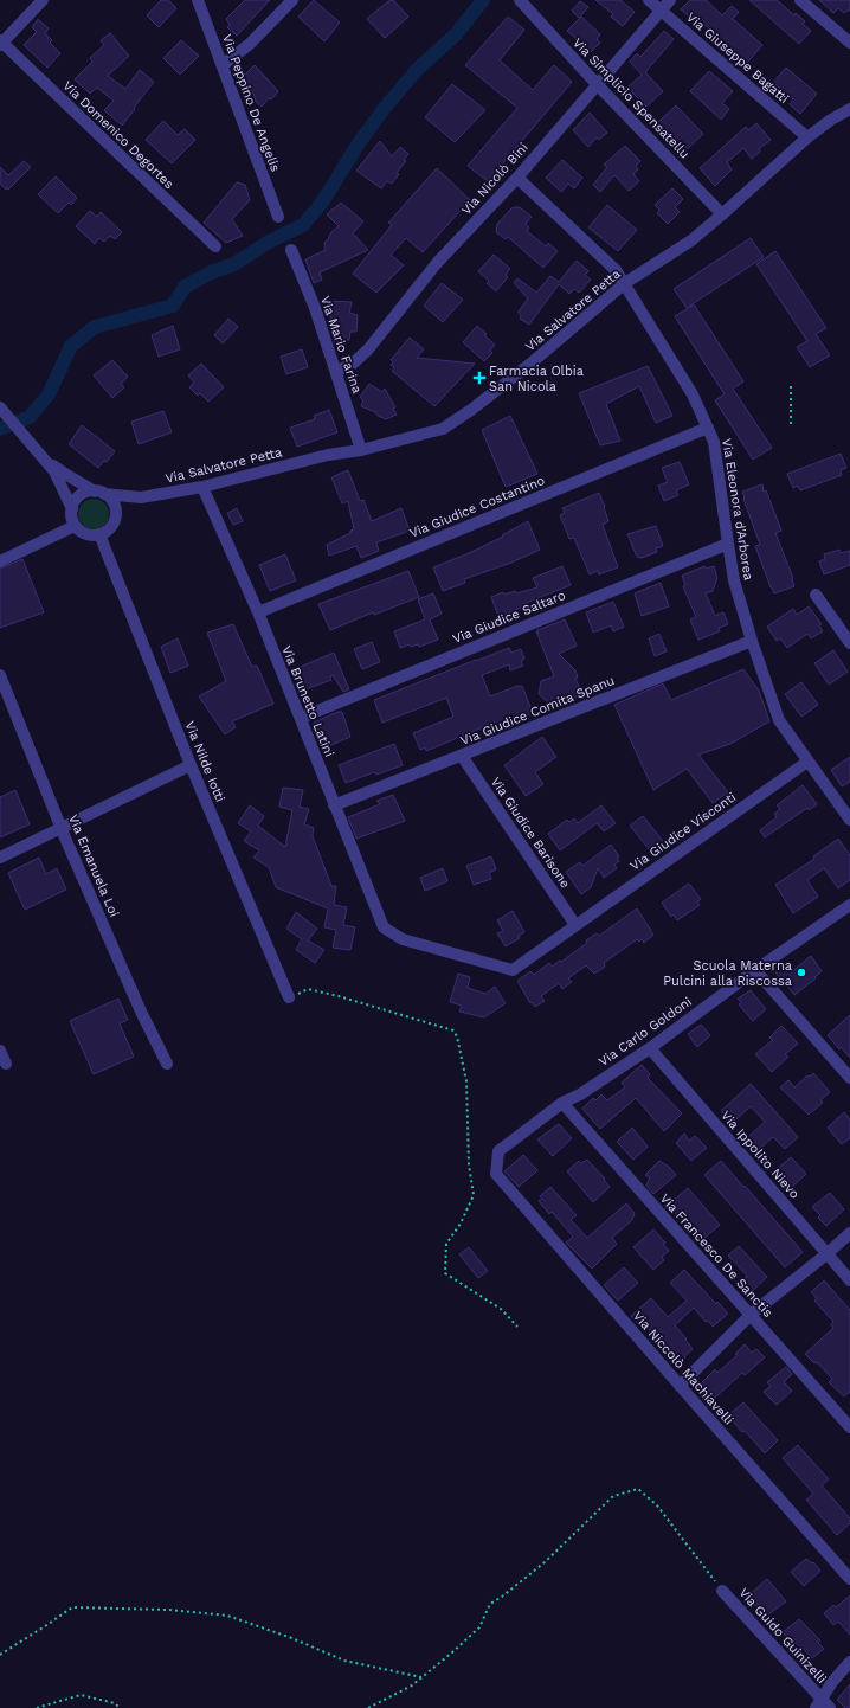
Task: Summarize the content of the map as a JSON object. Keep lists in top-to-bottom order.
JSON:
{
  "streets": {
    "street": [
      "Via Giuseppe Bagatti",
      "Via Simplicio Spensatellu",
      "Via Peppino De Angelis",
      "Via Domenico Degortes",
      "Via Nicolò Bini",
      "Via Salvatore Petta",
      "Via Mario Farina",
      "Via Giudice Costantino",
      "Via Eleonora d'Arborea",
      "Via Giudice Saltaro",
      "Via Brunetto Latini",
      "Via Giudice Comita Spanu",
      "Via Nilde Iotti",
      "Via Giudice Visconti",
      "Via Giudice Barisone",
      "Via Emanuela Loi",
      "Via Carlo Goldoni",
      "Via Ippolito Nievo",
      "Via Francesco De Sanctis",
      "Via Niccolò Machiavelli",
      "Via Guido Guinizelli"
    ]
  },
  "crossings": [
    ["Via Giuseppe Bagatti", "Via Nicolò Bini"],
    ["Via Giuseppe Bagatti", "Via Salvatore Petta"],
    ["Via Simplicio Spensatellu", "Via Nicolò Bini"],
    ["Via Simplicio Spensatellu", "Via Salvatore Petta"],
    ["Via Nicolò Bini", "Via Mario Farina"],
    ["Via Nicolò Bini", "Via Eleonora d'Arborea"],
    ["Via Salvatore Petta", "Via Mario Farina"],
    ["Via Salvatore Petta", "Via Eleonora d'Arborea"],
    ["Via Salvatore Petta", "Via Brunetto Latini"],
    ["Via Salvatore Petta", "Via Nilde Iotti"],
    ["Via Giudice Costantino", "Via Eleonora d'Arborea"],
    ["Via Giudice Costantino", "Via Brunetto Latini"],
    ["Via Eleonora d'Arborea", "Via Giudice Saltaro"],
    ["Via Eleonora d'Arborea", "Via Giudice Comita Spanu"],
    ["Via Eleonora d'Arborea", "Via Giudice Visconti"],
    ["Via Giudice Saltaro", "Via Brunetto Latini"],
    ["Via Brunetto Latini", "Via Giudice Comita Spanu"],
    ["Via Brunetto Latini", "Via Giudice Visconti"],
    ["Via Giudice Comita Spanu", "Via Giudice Barisone"],
    ["Via Giudice Visconti", "Via Giudice Barisone"],
    ["Via Carlo Goldoni", "Via Ippolito Nievo"],
    ["Via Carlo Goldoni", "Via Francesco De Sanctis"],
    ["Via Carlo Goldoni", "Via Niccolò Machiavelli"]
  ],
  "places": {
    "health": ["Farmacia Olbia San Nicola"],
    "other": ["Scuola Materna Pulcini alla Riscossa"]
  }
}
